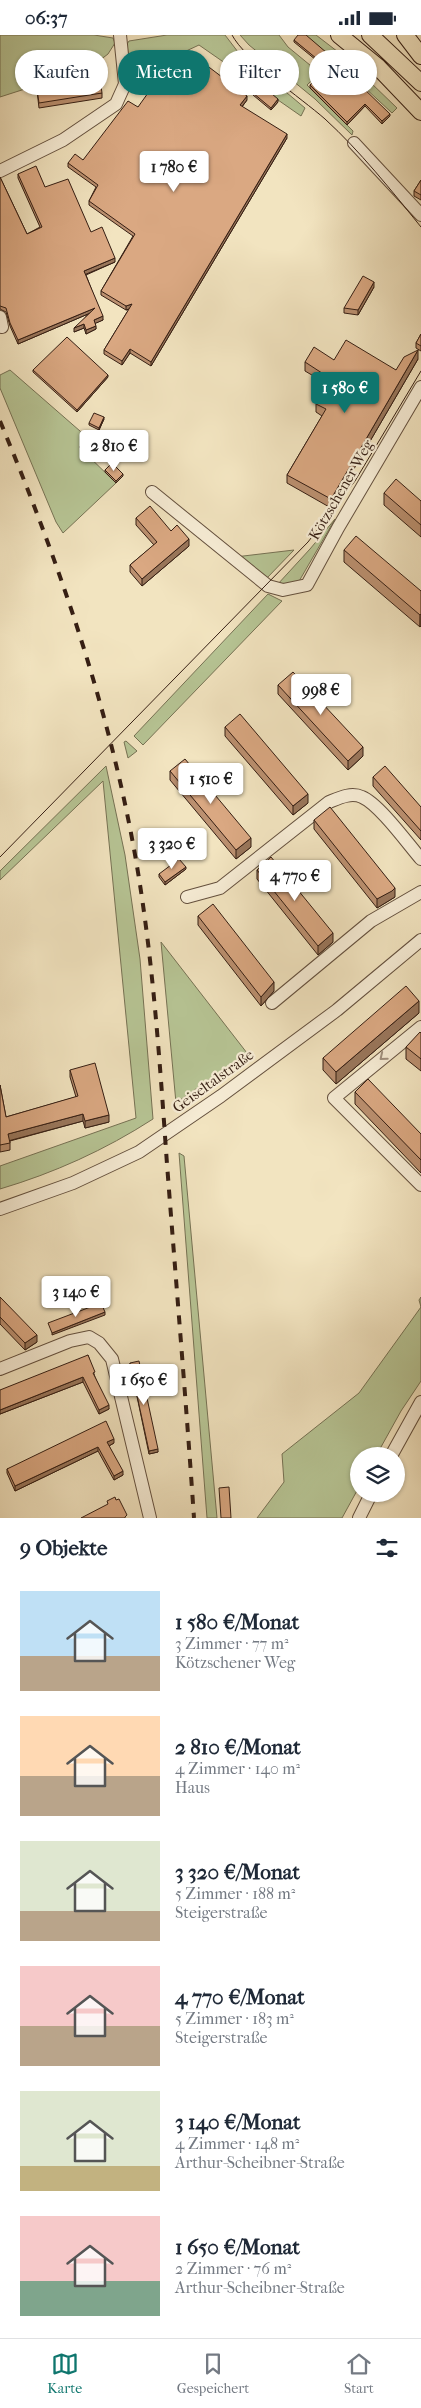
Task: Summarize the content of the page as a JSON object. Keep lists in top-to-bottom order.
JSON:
{
  "streets": {
    "street": ["Kötzschener Weg", "Geiseltalstraße"]
  },
  "page": {
    "status": "06:37",
    "chip": [
      "Kaufen",
      "Mieten",
      "Filter",
      "Neu"
    ],
    "price": [
      "1 780 €",
      "1 580 €",
      "2 810 €",
      "998 €",
      "1 510 €",
      "3 320 €",
      "4 770 €",
      "3 140 €",
      "1 650 €"
    ],
    "heading": "9 Objekte",
    "list": [
      {
        "name": "1 580 €/Monat",
        "note": "3 Zimmer · 77 m² · Kötzschener Weg"
      },
      {
        "name": "2 810 €/Monat",
        "note": "4 Zimmer · 140 m² · Haus"
      },
      {
        "name": "3 320 €/Monat",
        "note": "5 Zimmer · 188 m² · Steigerstraße"
      },
      {
        "name": "4 770 €/Monat",
        "note": "5 Zimmer · 183 m² · Steigerstraße"
      },
      {
        "name": "3 140 €/Monat",
        "note": "4 Zimmer · 148 m² · Arthur-Scheibner-Straße"
      },
      {
        "name": "1 650 €/Monat",
        "note": "2 Zimmer · 76 m² · Arthur-Scheibner-Straße"
      }
    ],
    "tabs": ["Karte", "Gespeichert", "Start"]
  }
}
